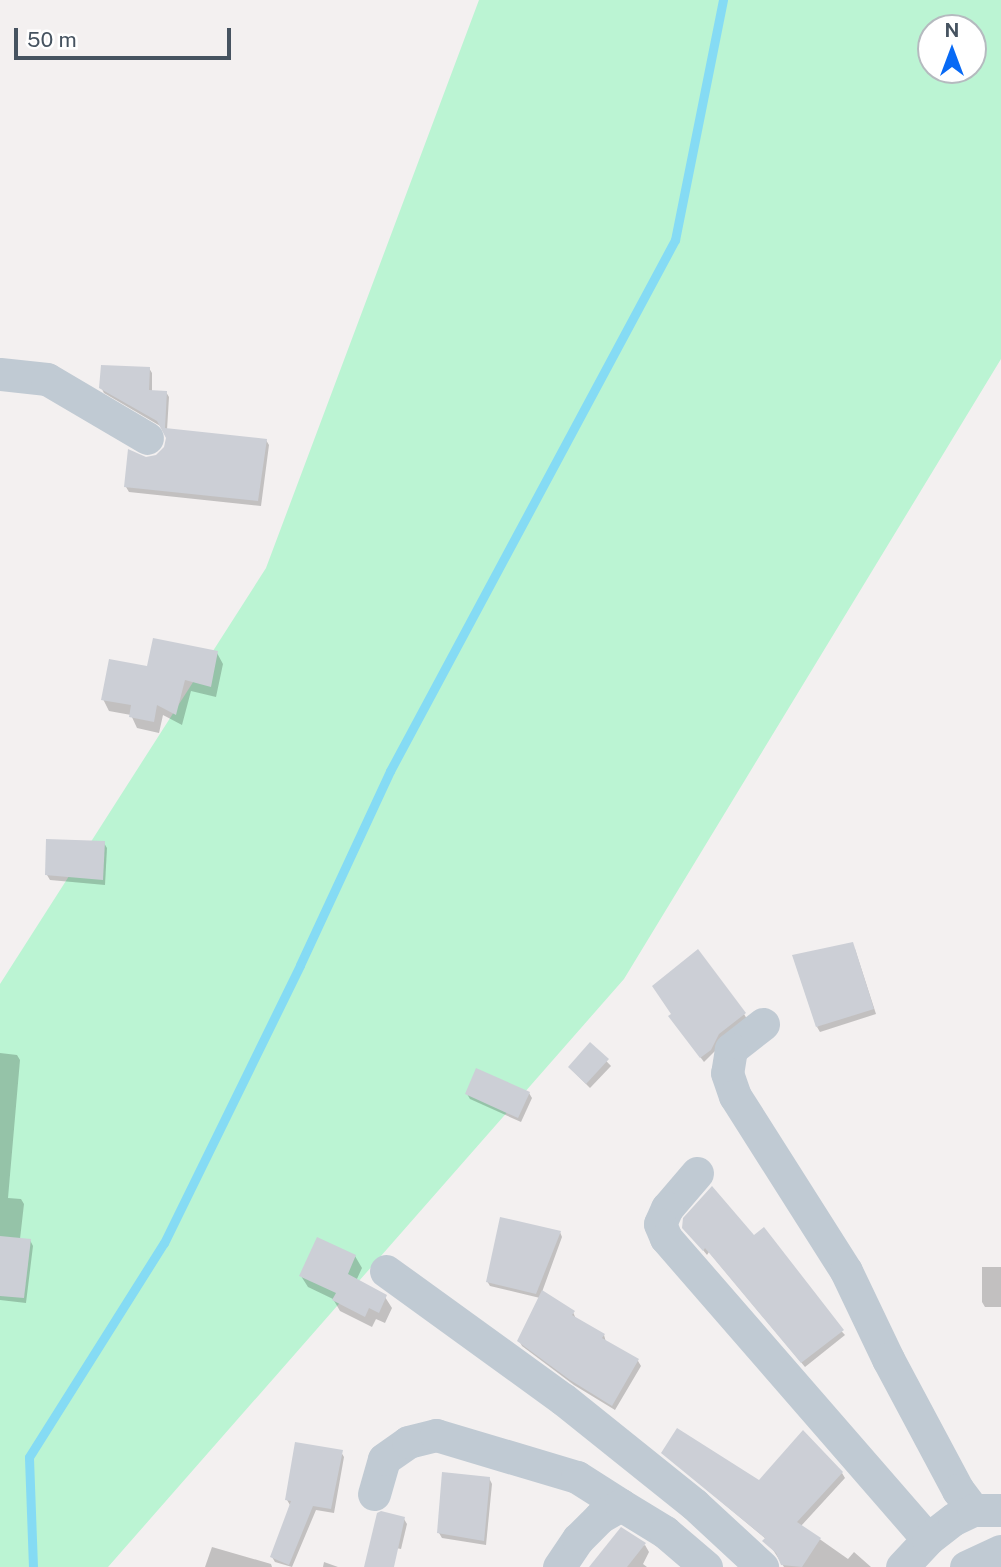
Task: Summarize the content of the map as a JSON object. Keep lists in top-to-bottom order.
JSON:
{
  "scale_bar": "50 m",
  "north": "top"
}
